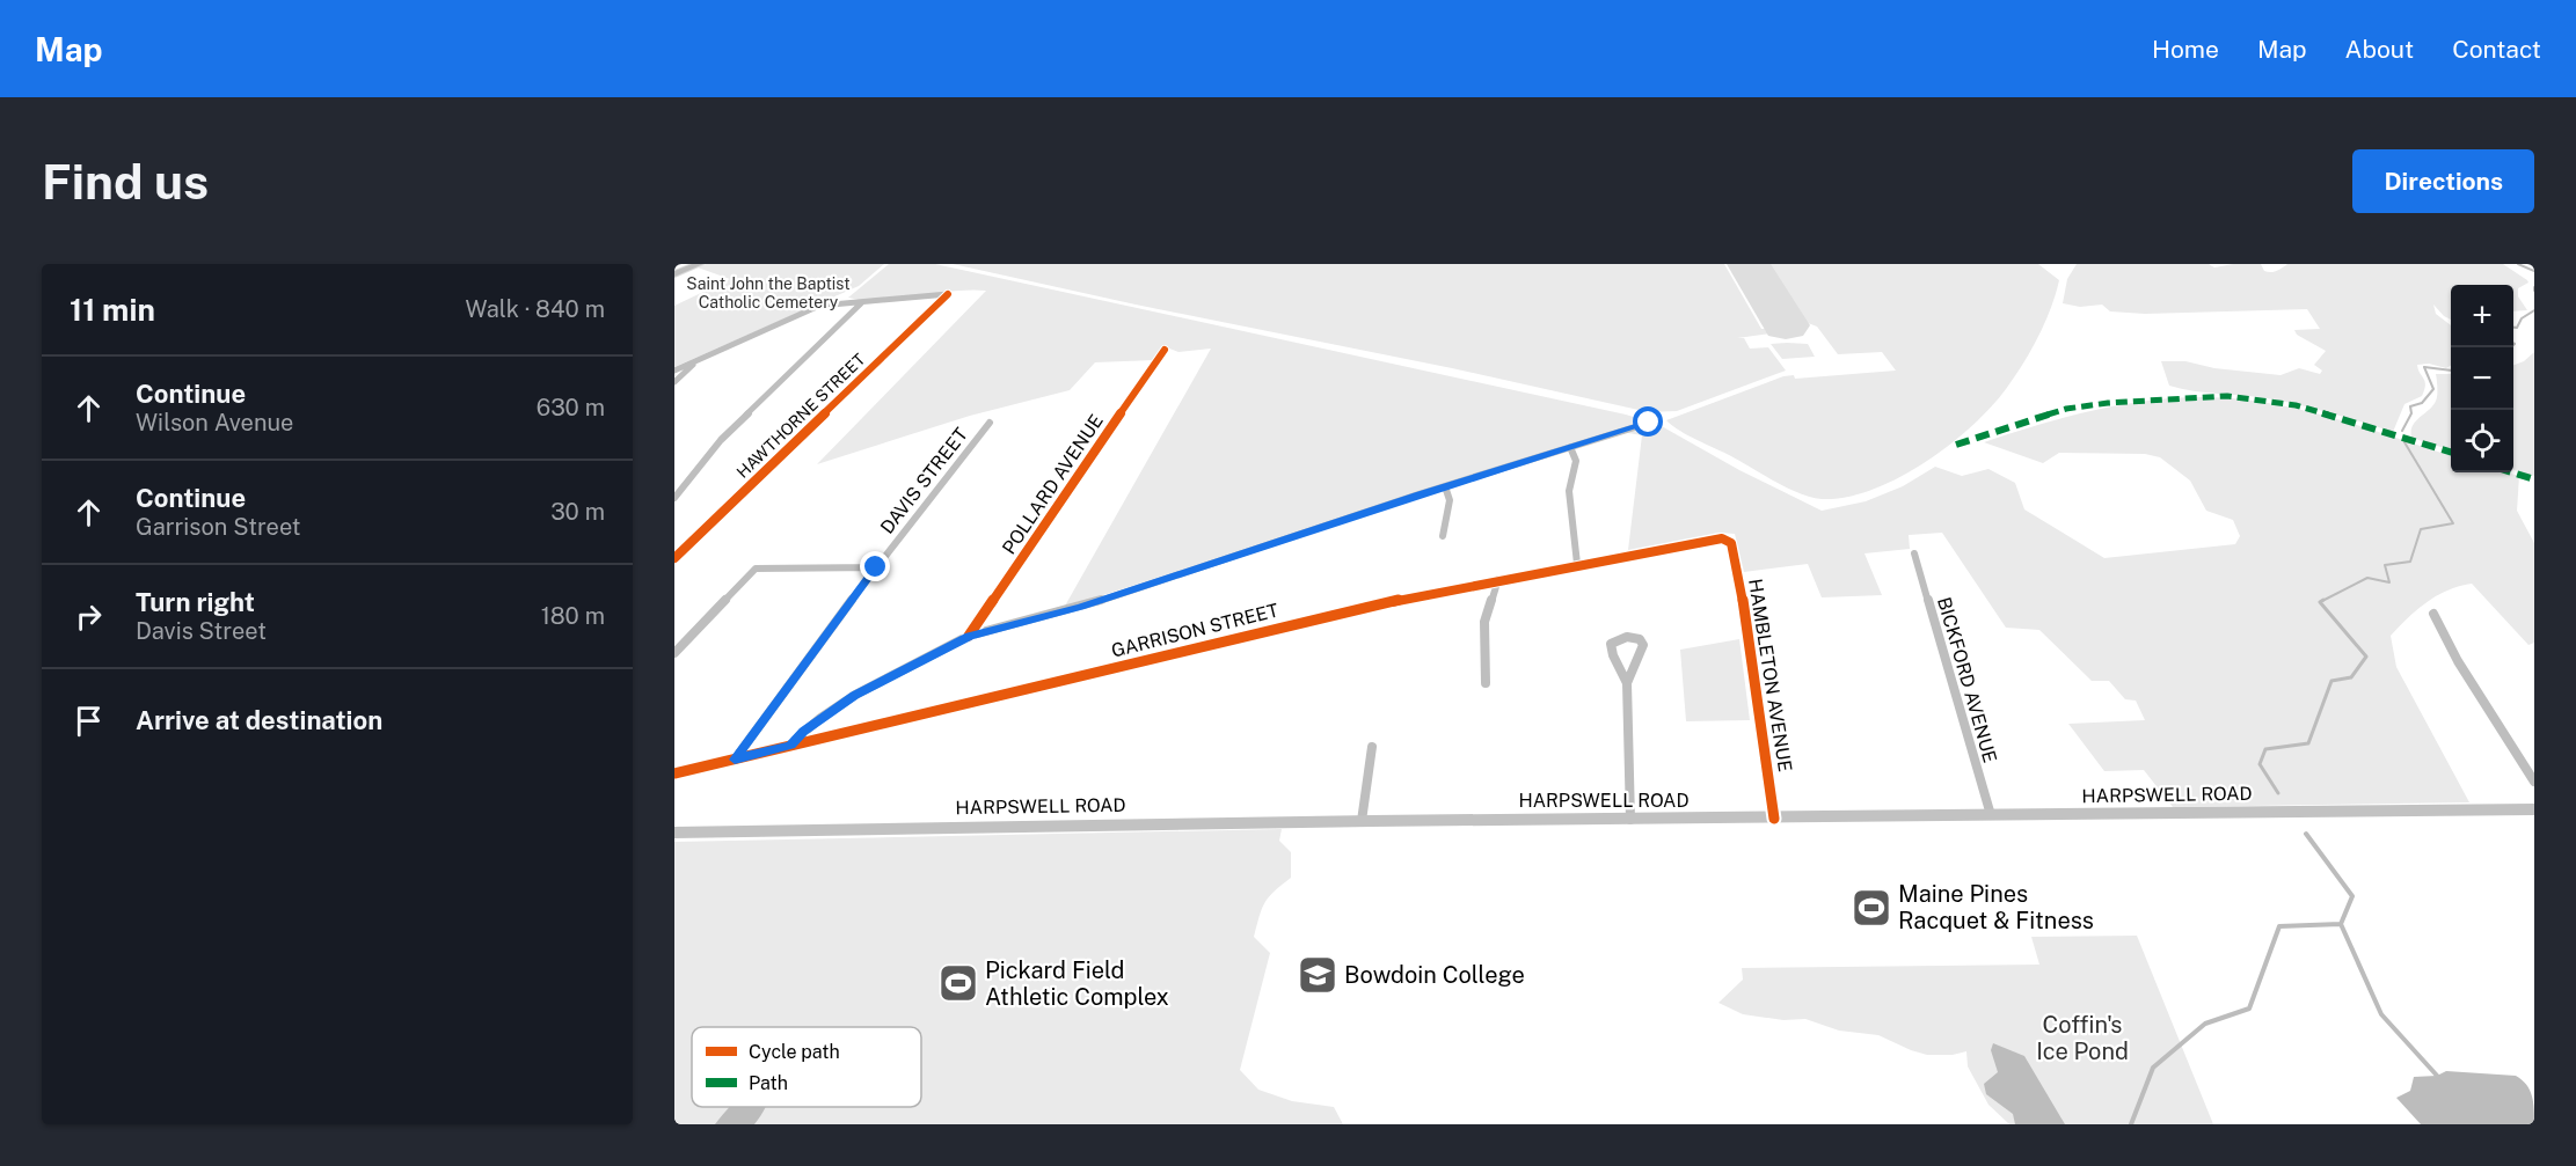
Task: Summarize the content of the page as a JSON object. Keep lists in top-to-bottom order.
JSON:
{
  "streets": {
    "main road": ["HARPSWELL ROAD"],
    "street": [
      "HAWTHORNE STREET",
      "DAVIS STREET",
      "POLLARD AVENUE",
      "GARRISON STREET",
      "HAMBLETON AVENUE",
      "BICKFORD AVENUE"
    ]
  },
  "crossings": [
    ["DAVIS STREET", "GARRISON STREET"],
    ["GARRISON STREET", "HAMBLETON AVENUE"],
    ["HAMBLETON AVENUE", "HARPSWELL ROAD"],
    ["BICKFORD AVENUE", "HARPSWELL ROAD"]
  ],
  "parks": ["Saint John the Baptist Catholic Cemetery", "Coffin's Ice Pond"],
  "places": {
    "sports": ["Maine Pines Racquet & Fitness", "Pickard Field Athletic Complex"],
    "school or university": ["Bowdoin College"]
  },
  "legend": ["Cycle path", "Path"],
  "page": {
    "header": "Map",
    "nav": [
      "Home",
      "Map",
      "About",
      "Contact"
    ],
    "buttons": "Directions",
    "title": "Find us",
    "heading": ["11 min", "Walk · 840 m"],
    "map_buttons": ["+", "−"],
    "list": [
      ["Continue", "Wilson Avenue", "630 m"],
      ["Continue", "Garrison Street", "30 m"],
      ["Turn right", "Davis Street", "180 m"],
      "Arrive at destination"
    ]
  }
}
